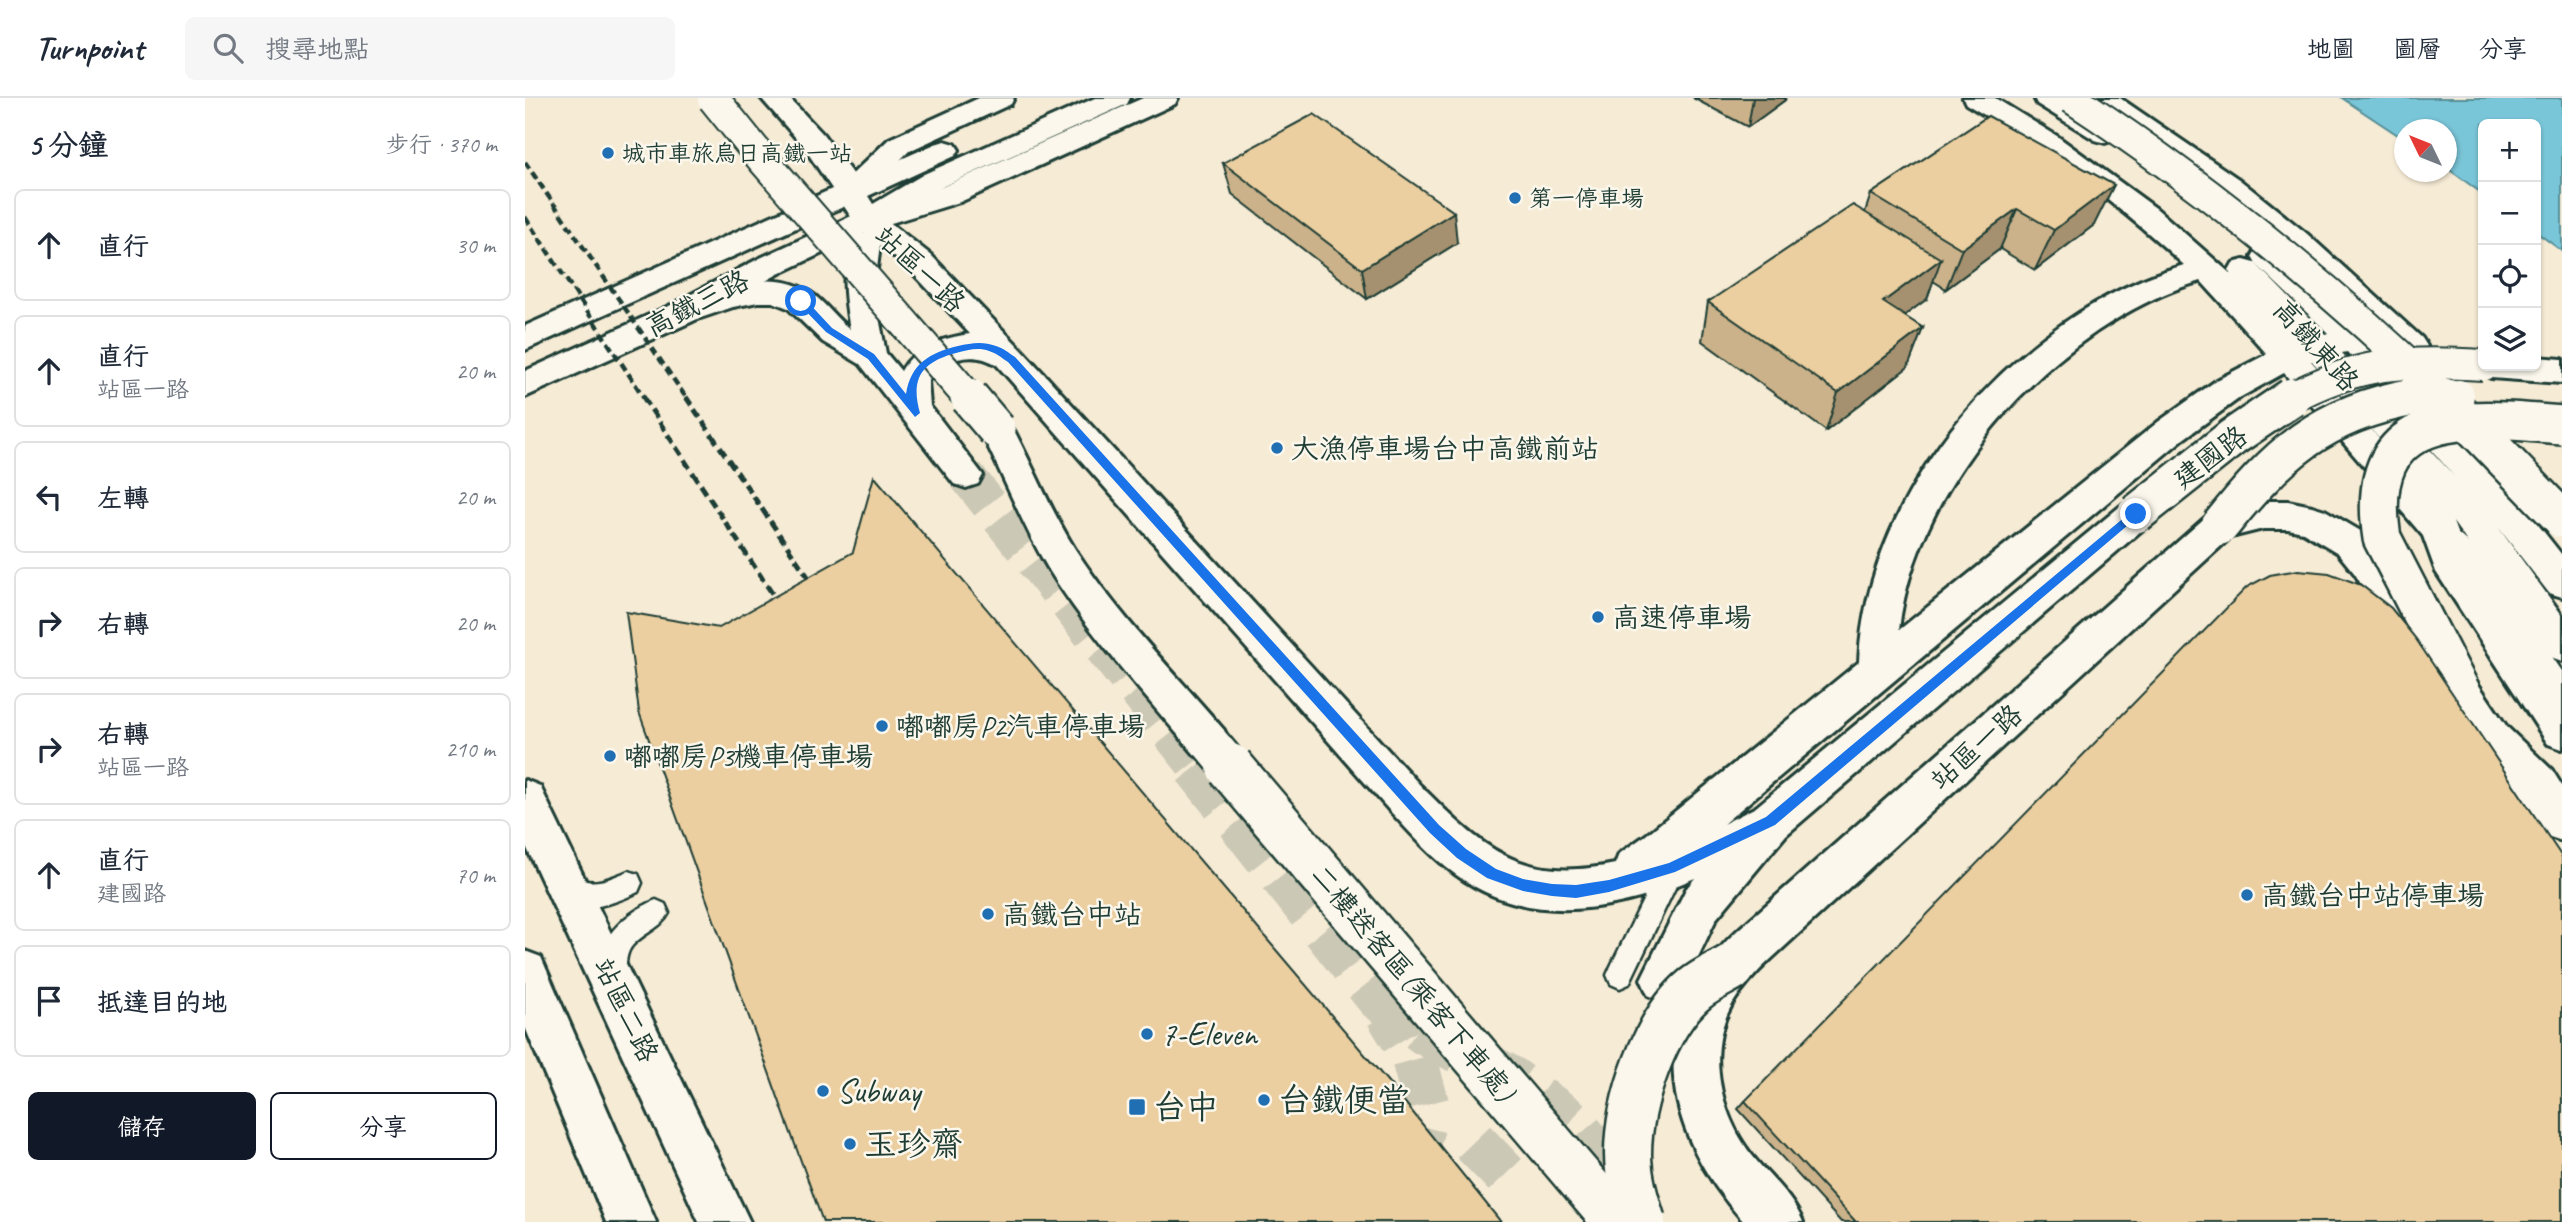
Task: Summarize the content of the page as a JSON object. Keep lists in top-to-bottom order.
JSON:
{
  "streets": {
    "street": [
      "站區一路",
      "高鐵三路",
      "高鐵東路",
      "建國路",
      "二樓送客區(乘客下車處)",
      "站區二路"
    ]
  },
  "crossings": [
    ["站區一路", "高鐵三路"],
    ["站區一路", "高鐵東路"],
    ["站區一路", "建國路"]
  ],
  "places": {
    "other": [
      "城市車旅烏日高鐵一站",
      "第一停車場",
      "大漁停車場台中高鐵前站",
      "高速停車場",
      "嘟嘟房P2汽車停車場",
      "嘟嘟房P3機車停車場",
      "高鐵台中站停車場",
      "高鐵台中站",
      "7-Eleven",
      "Subway",
      "台鐵便當",
      "玉珍齋"
    ],
    "transit": ["台中"]
  },
  "north": "top left",
  "page": {
    "header": "Turnpoint",
    "search": "搜尋地點",
    "nav": ["地圖", "圖層", "分享"],
    "heading": ["5 分鐘", "步行 · 370 m"],
    "map_buttons": ["+", "−"],
    "list": [
      ["直行", "30 m"],
      ["直行", "站區一路", "20 m"],
      ["左轉", "20 m"],
      ["右轉", "20 m"],
      ["右轉", "站區一路", "210 m"],
      ["直行", "建國路", "70 m"],
      "抵達目的地"
    ],
    "buttons": ["儲存", "分享"]
  }
}
